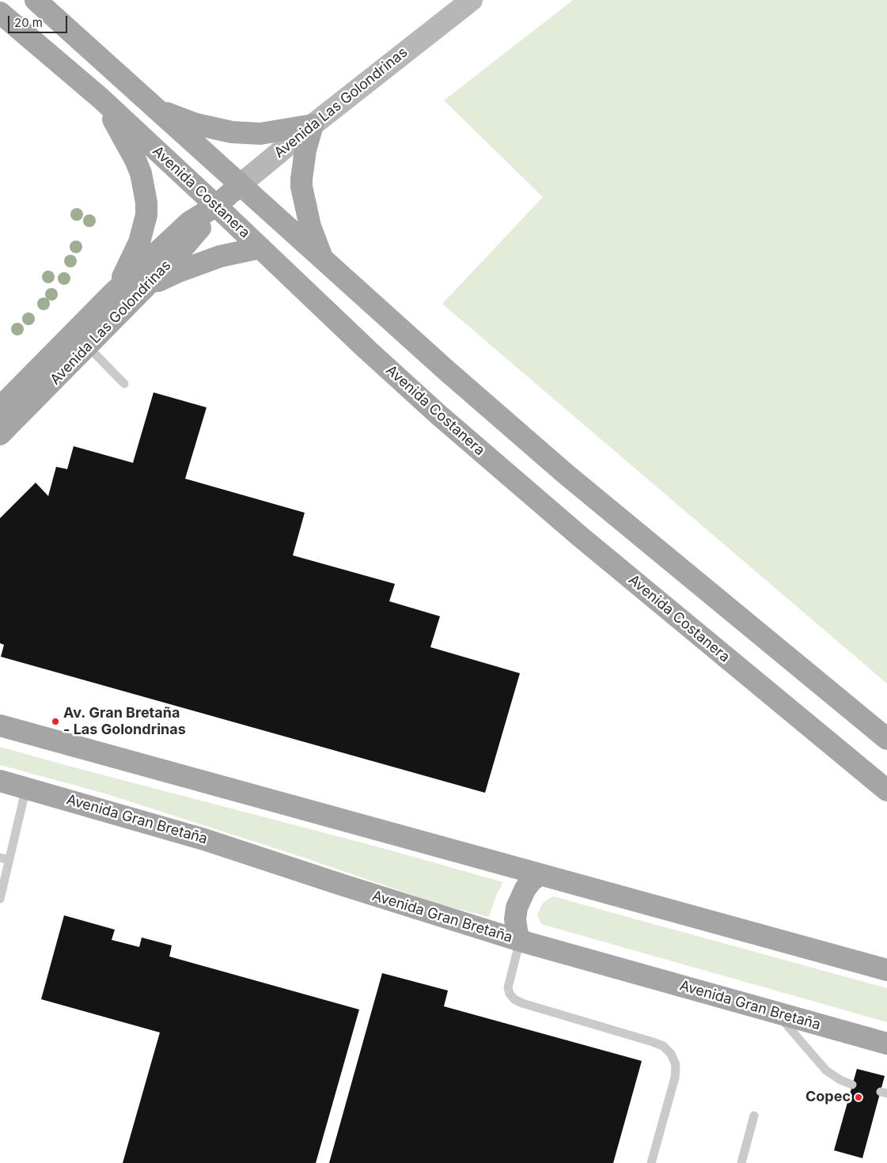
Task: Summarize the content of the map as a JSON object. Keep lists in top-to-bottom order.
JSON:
{
  "streets": {
    "main road": ["Avenida Las Golondrinas", "Avenida Costanera", "Avenida Gran Bretaña"]
  },
  "crossings": [
    ["Avenida Las Golondrinas", "Avenida Costanera"]
  ],
  "places": ["Av. Gran Bretaña - Las Golondrinas", "Copec"],
  "scale_bar": "20 m"
}
